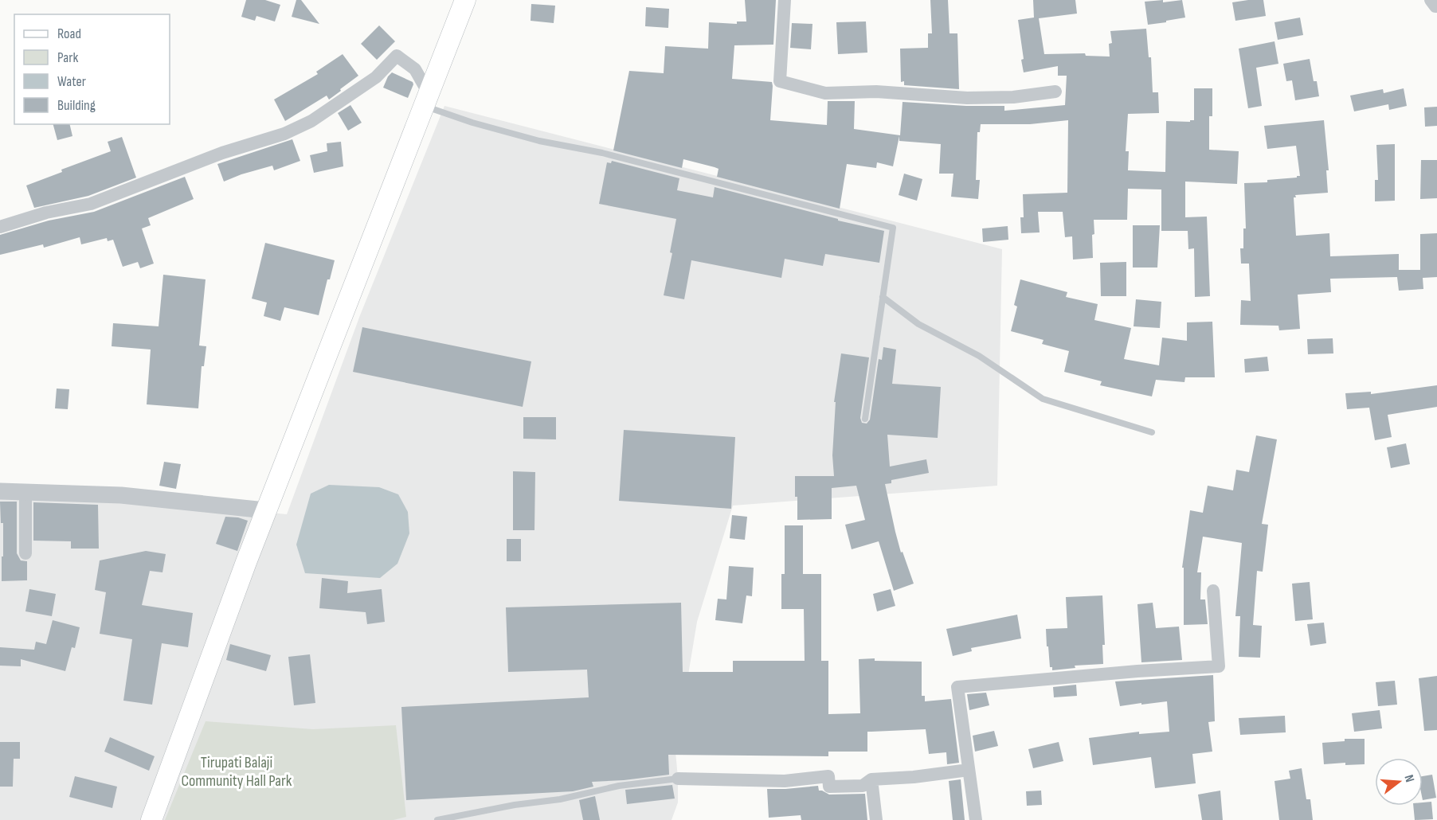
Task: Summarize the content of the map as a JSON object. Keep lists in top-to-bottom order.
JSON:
{
  "parks": ["Tirupati Balaji Community Hall Park"],
  "legend": [
    "Road",
    "Park",
    "Water",
    "Building"
  ],
  "north": "right"
}
